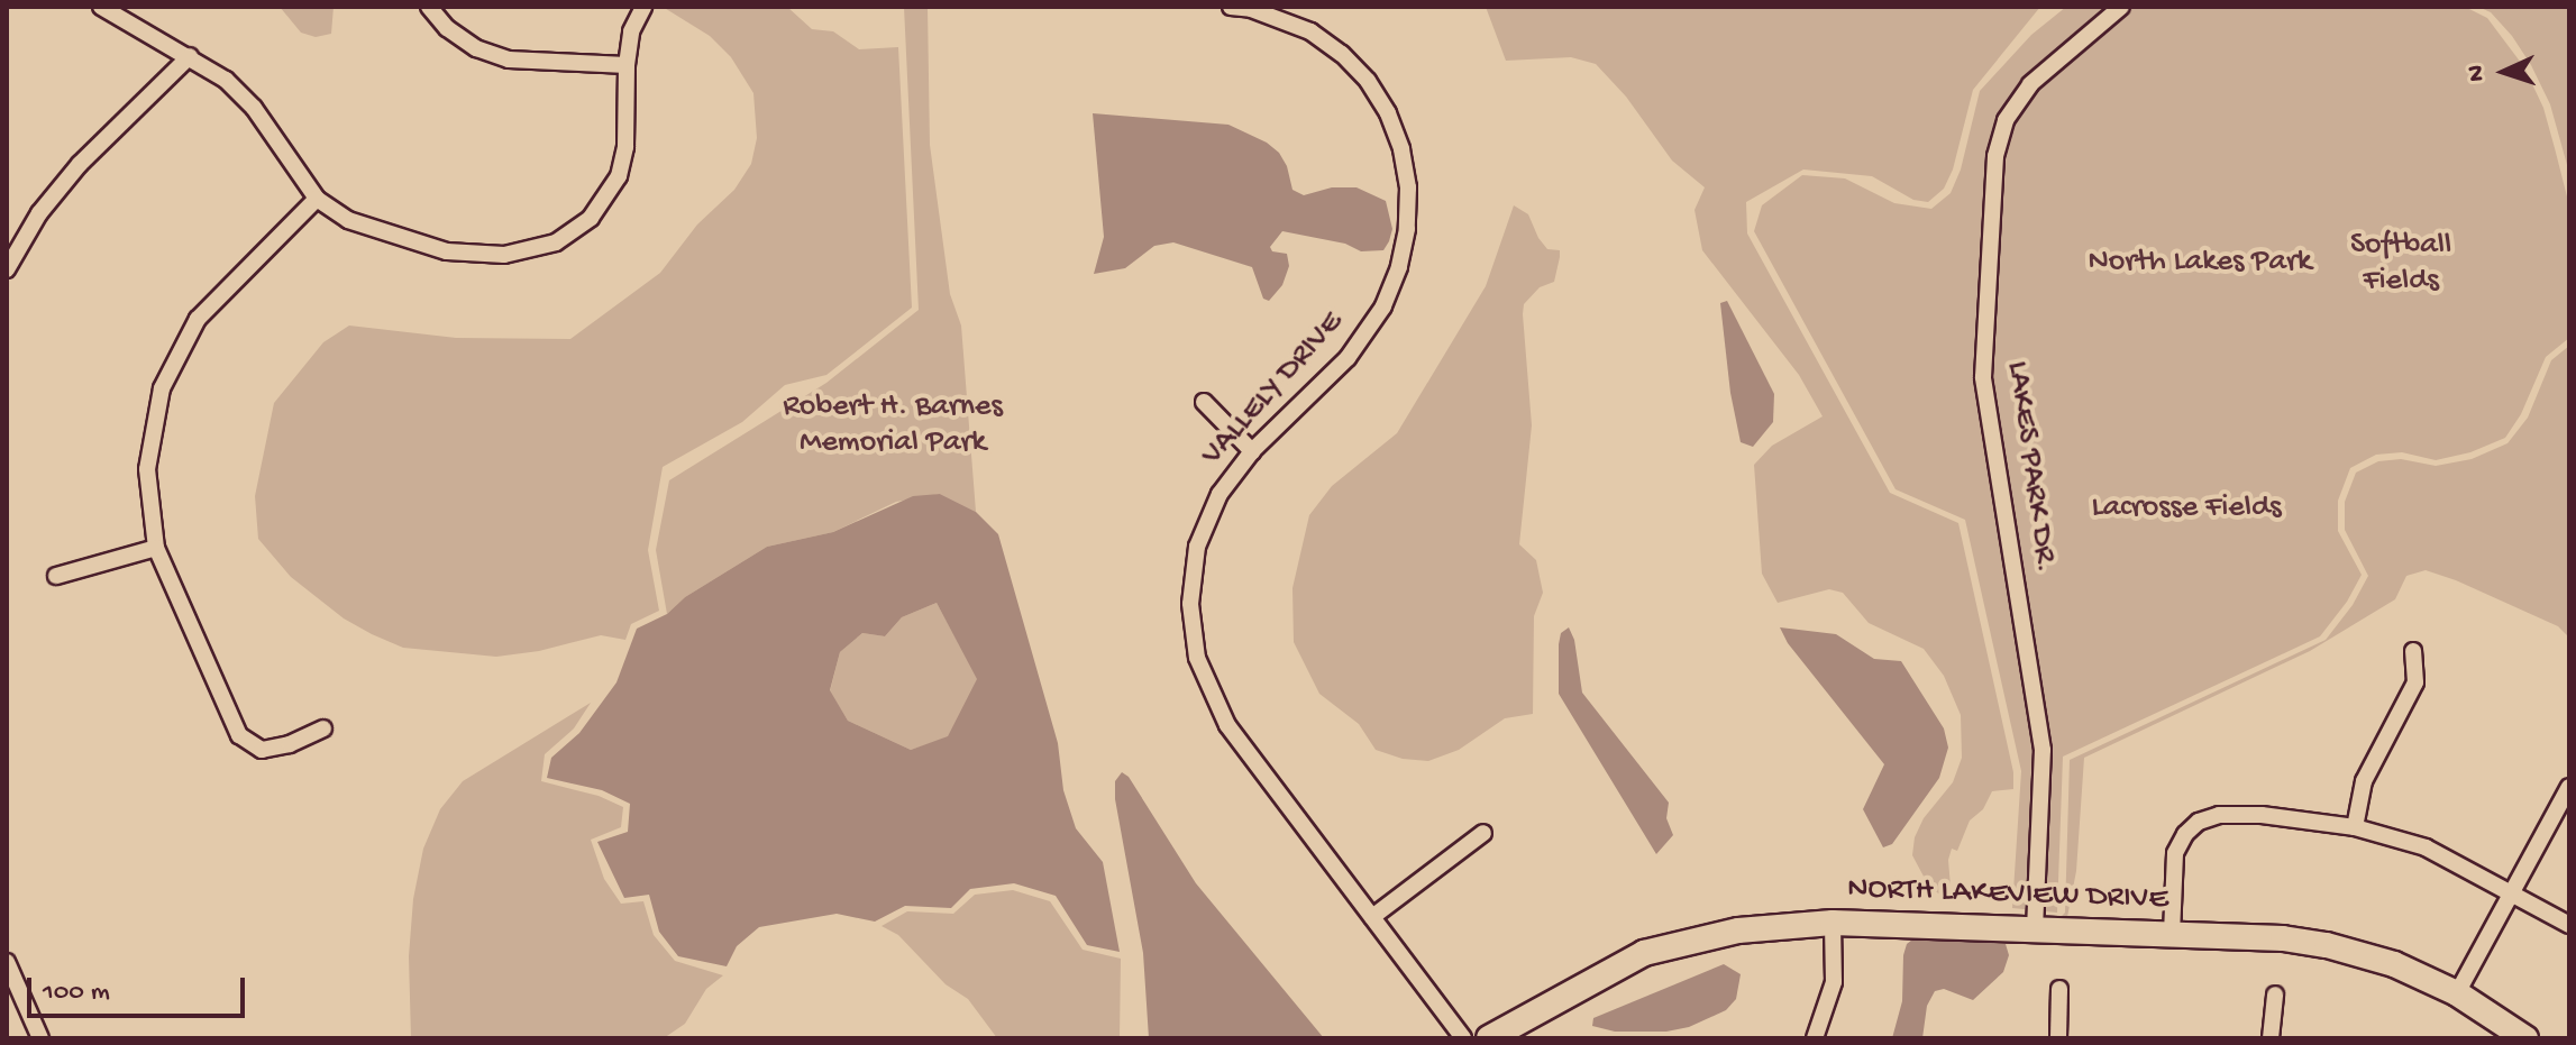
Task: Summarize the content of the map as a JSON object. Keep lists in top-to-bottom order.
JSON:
{
  "streets": {
    "street": ["VALLELY DRIVE", "LAKES PARK DR.", "NORTH LAKEVIEW DRIVE"]
  },
  "crossings": [
    ["LAKES PARK DR.", "NORTH LAKEVIEW DRIVE"]
  ],
  "parks": [
    "Softball Fields",
    "North Lakes Park",
    "Robert H. Barnes Memorial Park",
    "Lacrosse Fields"
  ],
  "scale_bar": "100 m",
  "north": "left"
}
